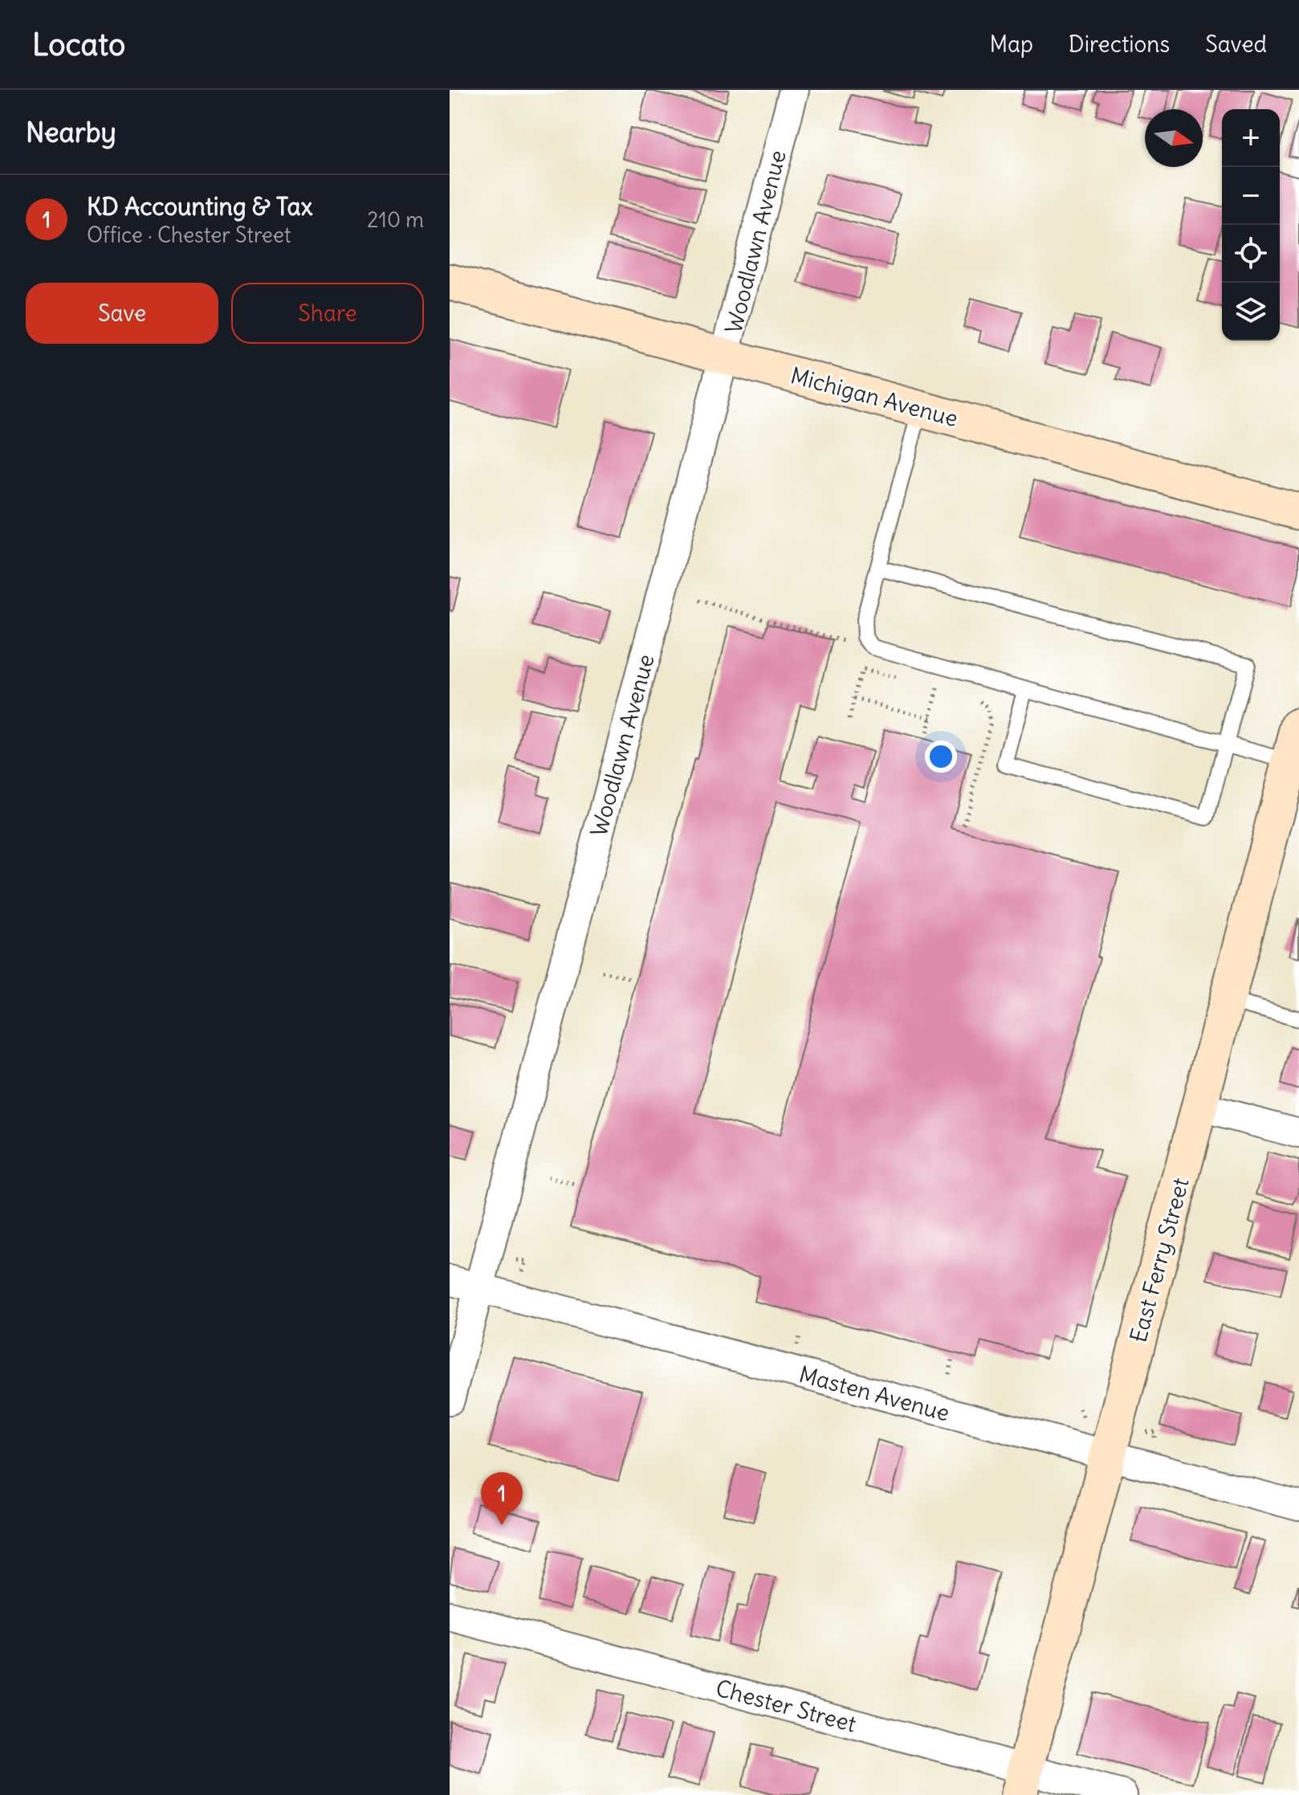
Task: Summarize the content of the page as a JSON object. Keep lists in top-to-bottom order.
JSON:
{
  "streets": {
    "street": [
      "Woodlawn Avenue",
      "Michigan Avenue",
      "East Ferry Street",
      "Masten Avenue",
      "Chester Street"
    ]
  },
  "crossings": [
    ["Woodlawn Avenue", "Michigan Avenue"],
    ["Woodlawn Avenue", "Masten Avenue"],
    ["East Ferry Street", "Masten Avenue"],
    ["East Ferry Street", "Chester Street"]
  ],
  "north": "right",
  "page": {
    "header": "Locato",
    "nav": ["Map", "Directions", "Saved"],
    "heading": "Nearby",
    "map_buttons": ["+", "−"],
    "list": [
      {
        "mark": "1",
        "name": "KD Accounting & Tax",
        "note": "Office · Chester Street",
        "value": "210 m"
      }
    ],
    "buttons": ["Save", "Share"],
    "pins": "1"
  }
}
